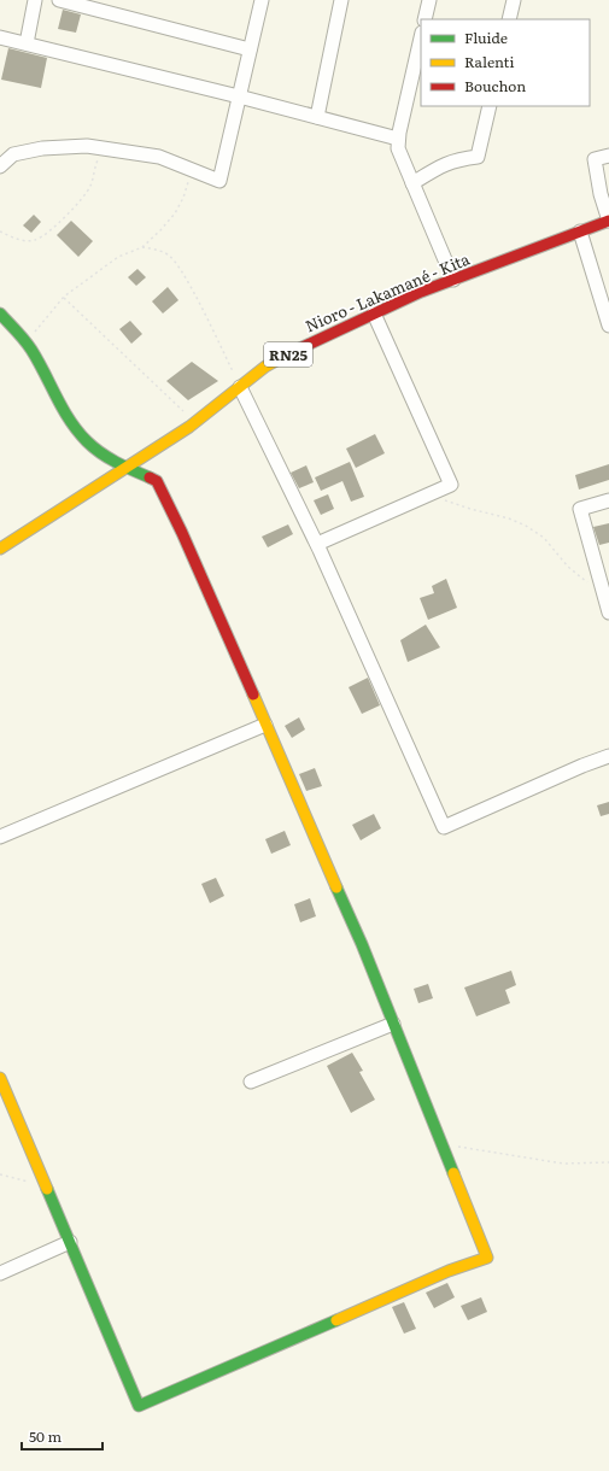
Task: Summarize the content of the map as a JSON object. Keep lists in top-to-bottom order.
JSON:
{
  "streets": {
    "street": ["Nioro - Lakamané - Kita", "RN25"]
  },
  "legend": ["Fluide", "Ralenti", "Bouchon"],
  "scale_bar": "50 m"
}
